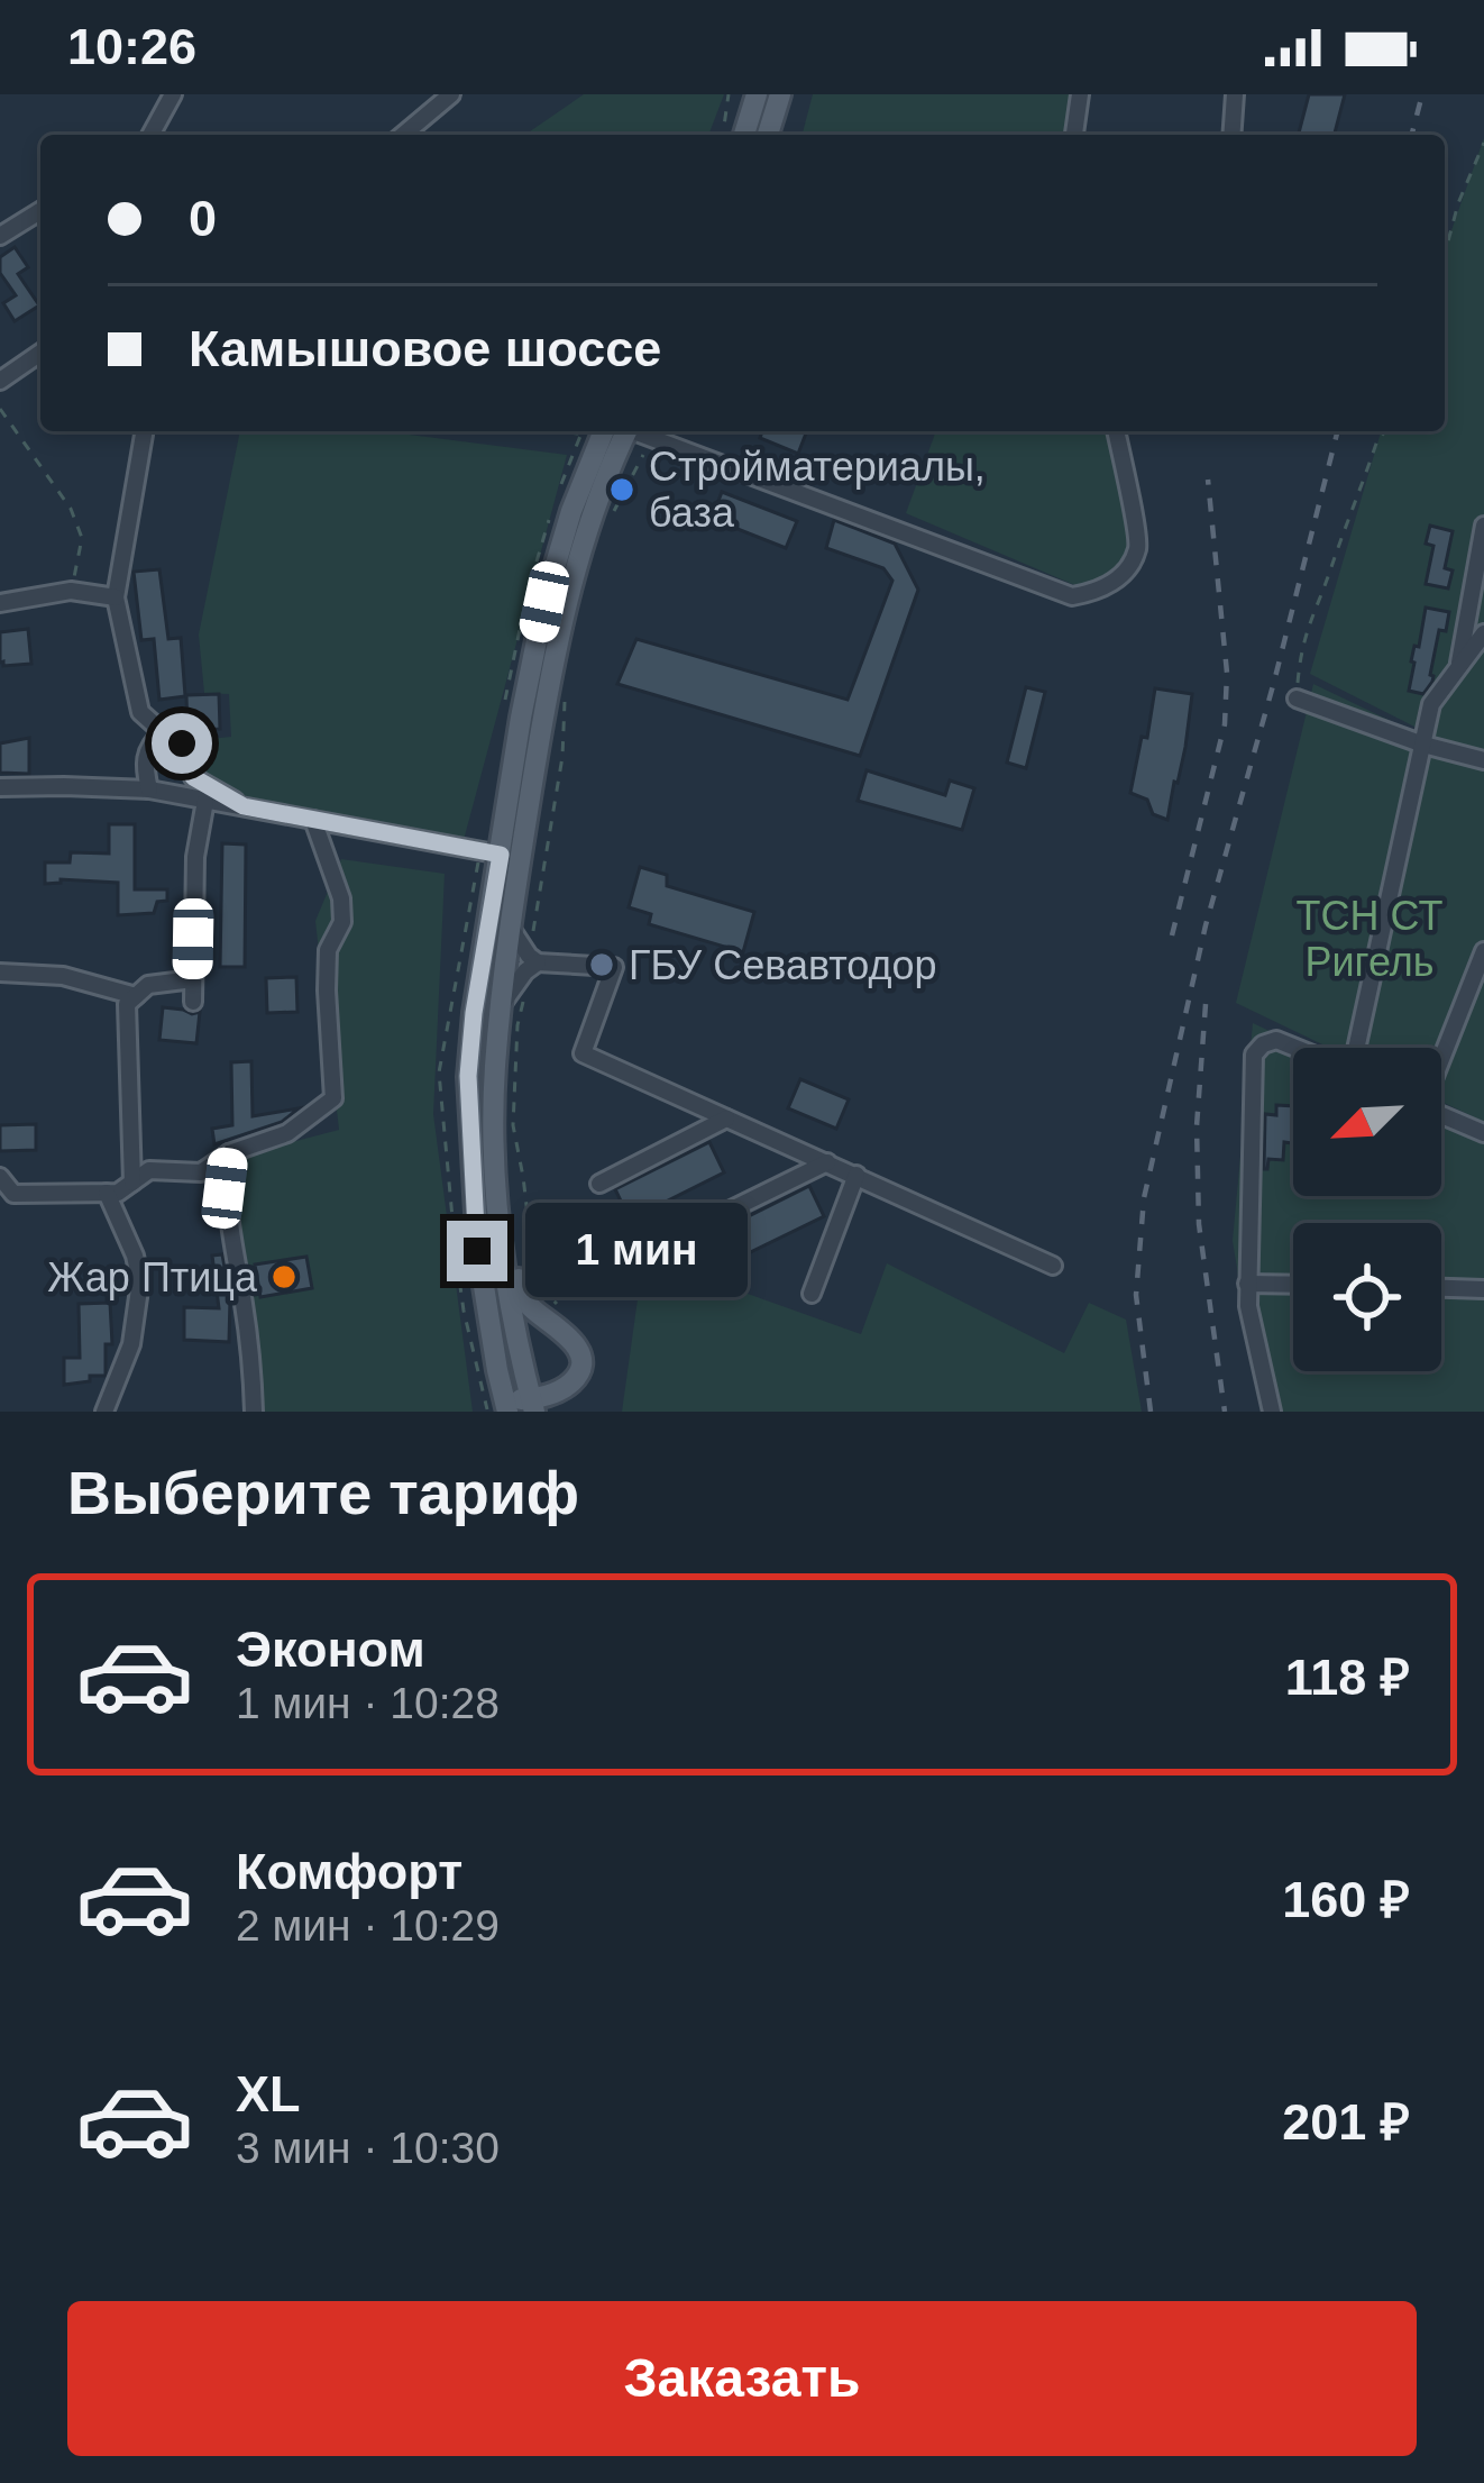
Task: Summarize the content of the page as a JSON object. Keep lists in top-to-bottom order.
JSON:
{
  "parks": ["ТСН СТ Ригель"],
  "places": ["Стройматериалы, база", "ГБУ Севавтодор", "Жар Птица"],
  "north": "bottom left",
  "page": {
    "status": "10:26",
    "banner": ["0", "Камышовое шоссе"],
    "bubble": "1 мин",
    "heading": "Выберите тариф",
    "list": [
      {
        "name": "Эконом",
        "note": "1 мин · 10:28",
        "value": "118 ₽"
      },
      {
        "name": "Комфорт",
        "note": "2 мин · 10:29",
        "value": "160 ₽"
      },
      {
        "name": "XL",
        "note": "3 мин · 10:30",
        "value": "201 ₽"
      }
    ],
    "buttons": "Заказать"
  }
}
